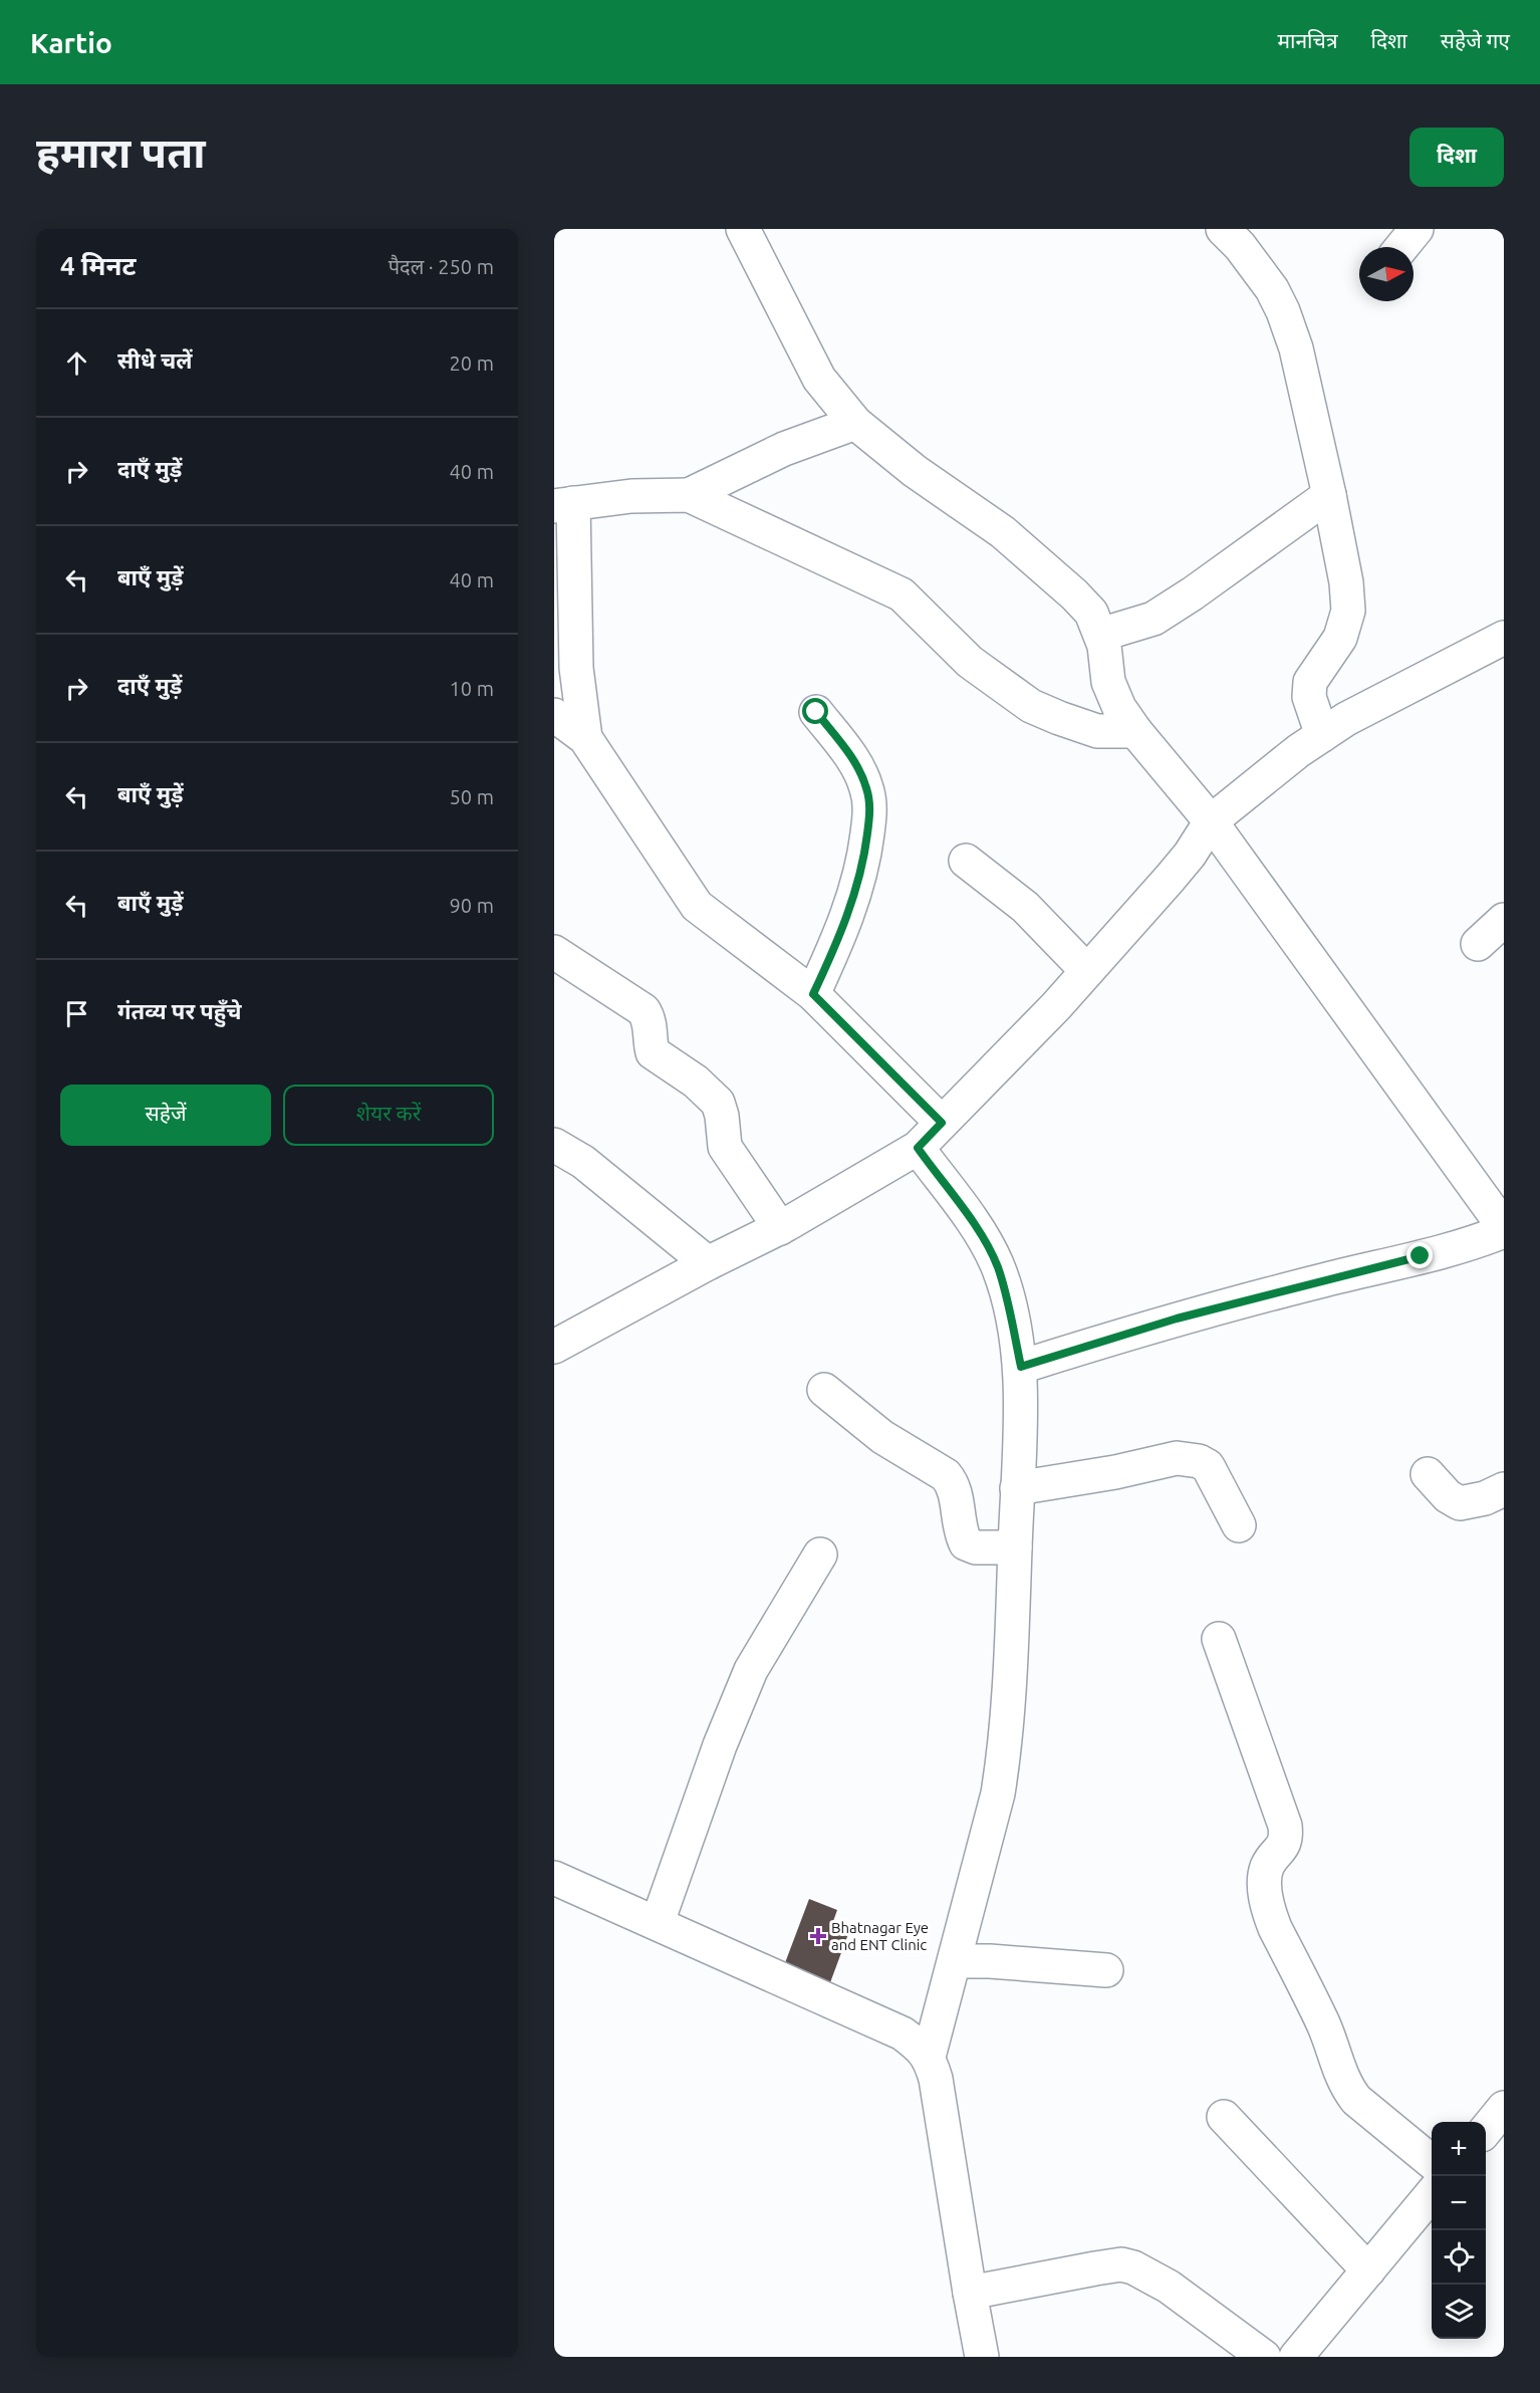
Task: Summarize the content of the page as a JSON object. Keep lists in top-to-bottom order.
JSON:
{
  "places": {
    "health": ["Bhatnagar Eye and ENT Clinic"]
  },
  "north": "right",
  "page": {
    "header": "Kartio",
    "nav": ["मानचित्र", "दिशा", "सहेजे गए"],
    "buttons": [
      "दिशा",
      ["सहेजें", "शेयर करें"]
    ],
    "title": "हमारा पता",
    "heading": ["4 मिनट", "पैदल · 250 m"],
    "list": [
      ["सीधे चलें", "20 m"],
      ["दाएँ मुड़ें", "40 m"],
      ["बाएँ मुड़ें", "40 m"],
      ["दाएँ मुड़ें", "10 m"],
      ["बाएँ मुड़ें", "50 m"],
      ["बाएँ मुड़ें", "90 m"],
      "गंतव्य पर पहुँचे"
    ],
    "map_buttons": ["+", "−"]
  }
}
